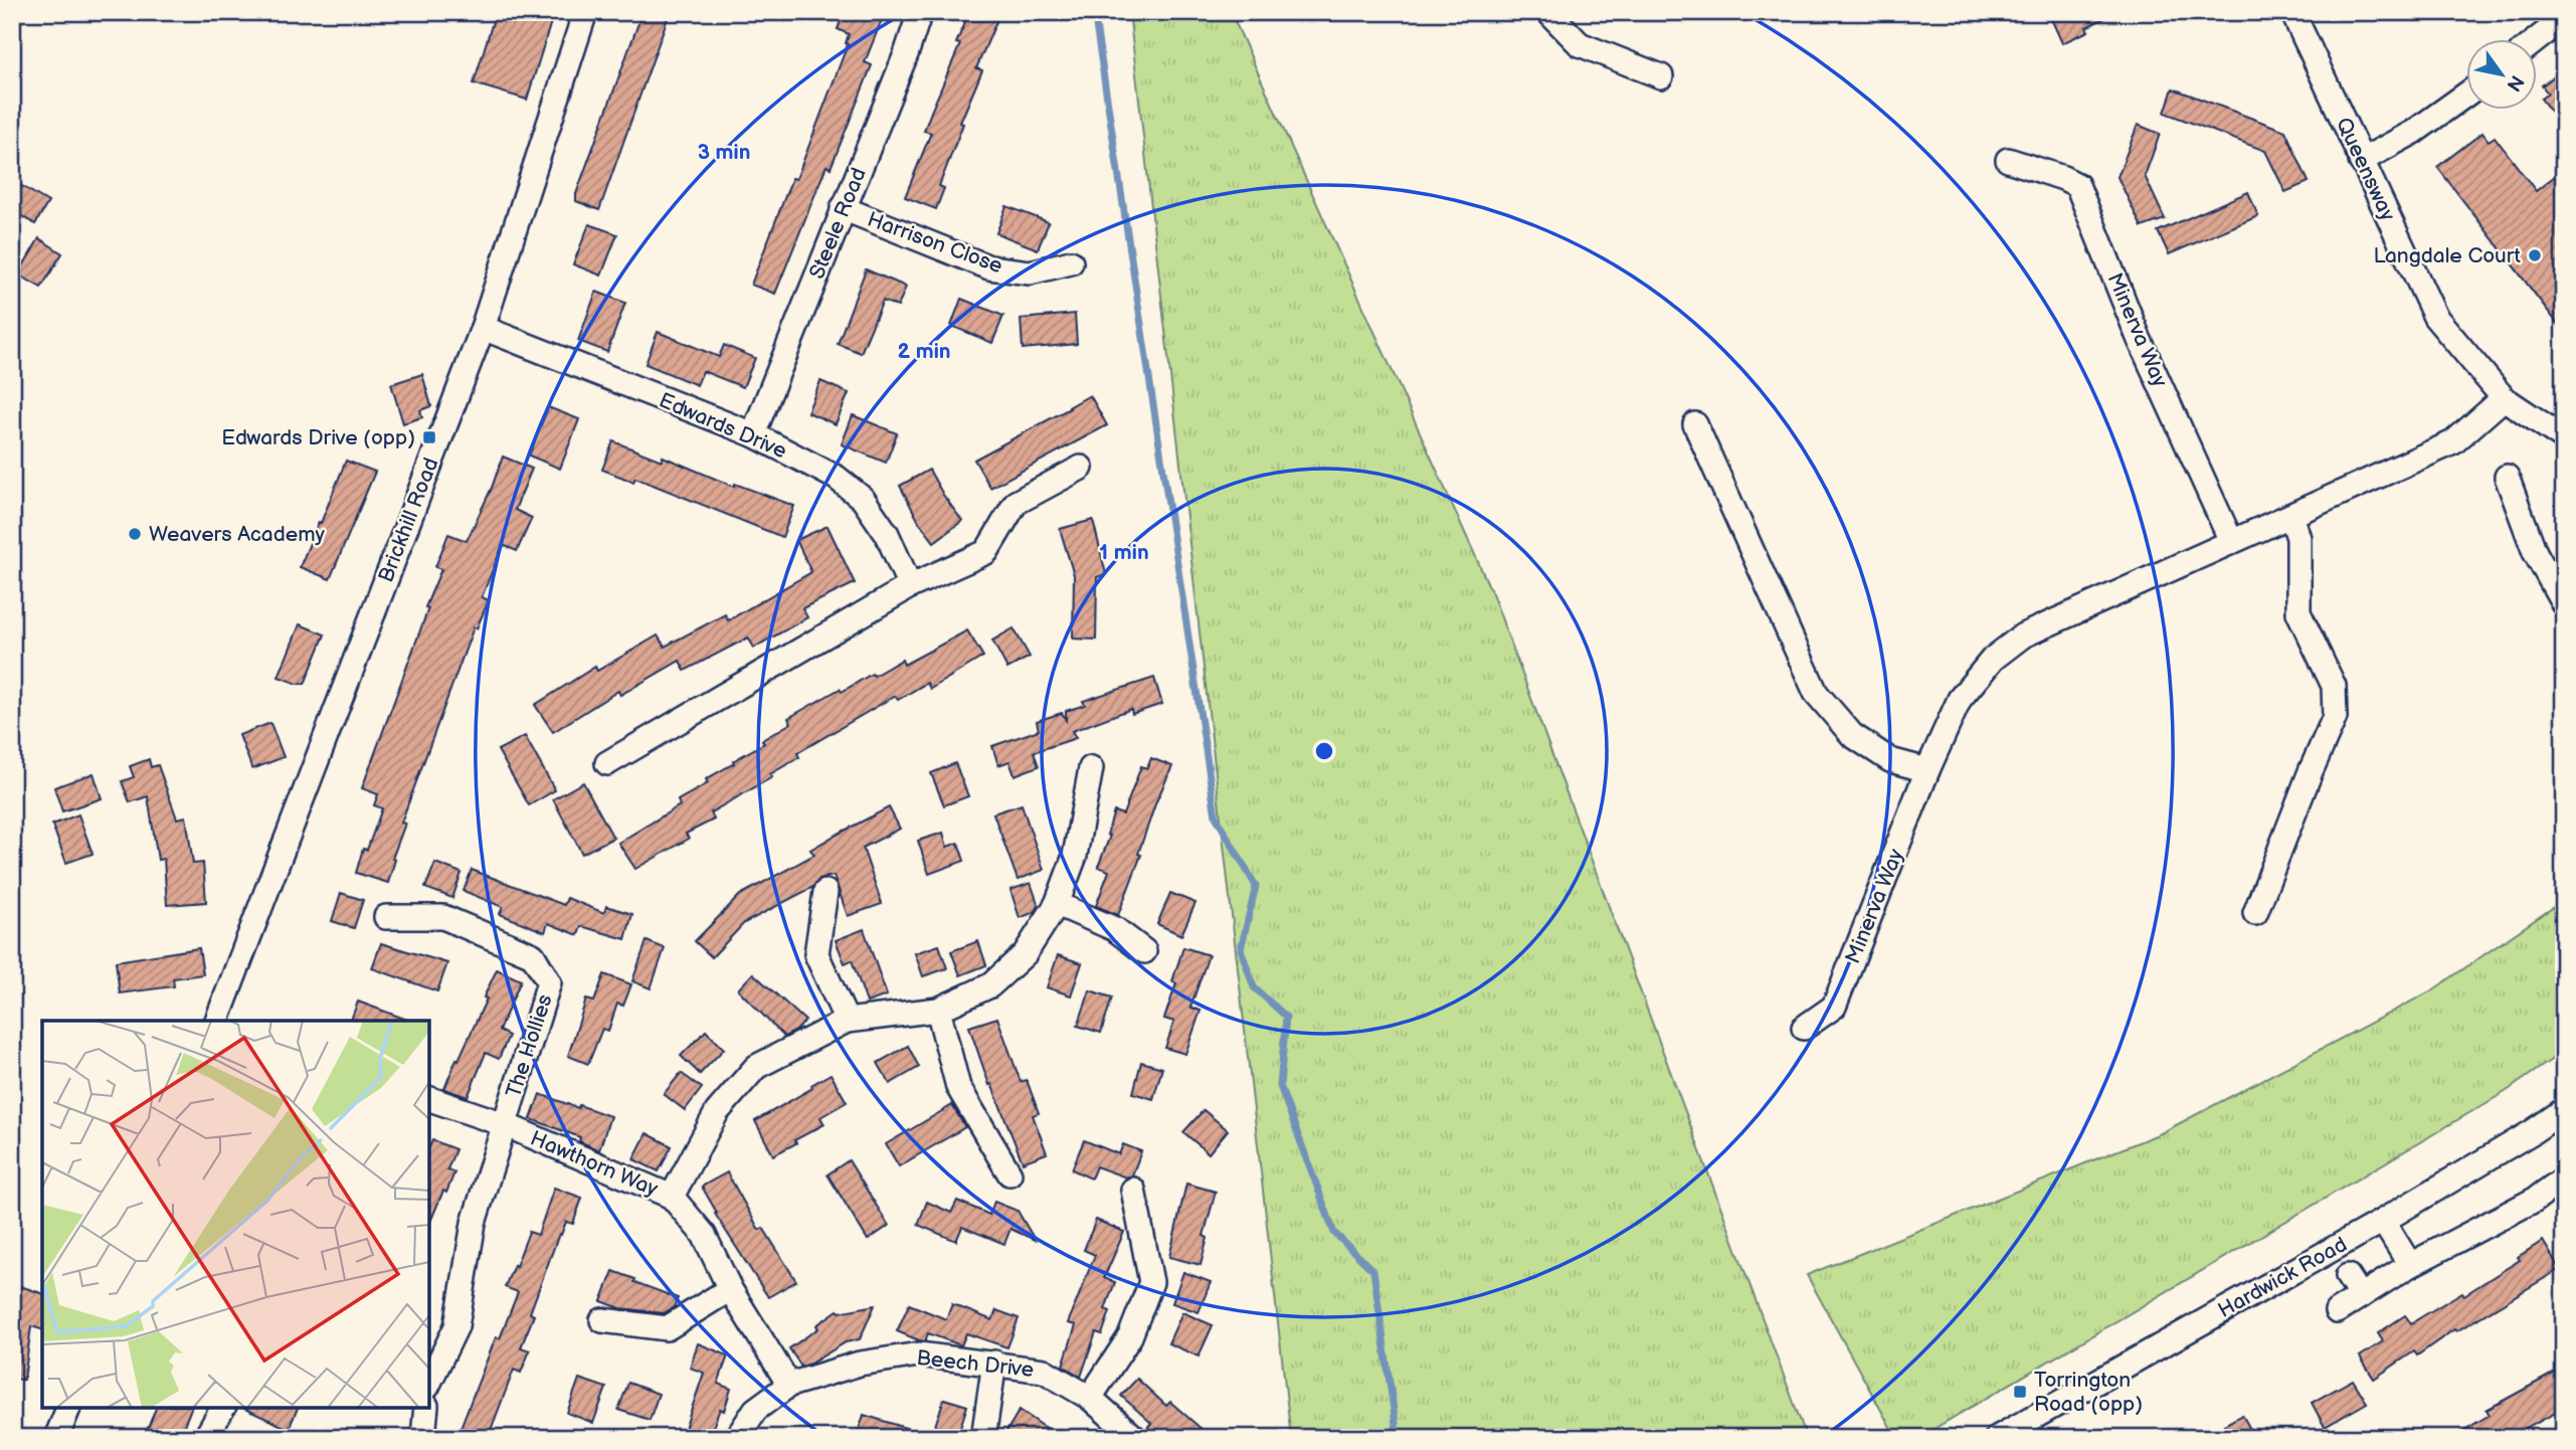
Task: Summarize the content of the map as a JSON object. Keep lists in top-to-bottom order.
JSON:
{
  "streets": {
    "street": [
      "Queensway",
      "Steele Road",
      "Harrison Close",
      "Minerva Way",
      "Edwards Drive",
      "Brickhill Road",
      "The Hollies",
      "Hawthorn Way",
      "Hardwick Road",
      "Beech Drive"
    ]
  },
  "crossings": [
    ["Queensway", "Minerva Way"],
    ["Steele Road", "Harrison Close"],
    ["Steele Road", "Edwards Drive"],
    ["Edwards Drive", "Brickhill Road"],
    ["The Hollies", "Hawthorn Way"],
    ["Hawthorn Way", "Beech Drive"]
  ],
  "places": {
    "other": ["Langdale Court", "Weavers Academy"],
    "transit": ["Edwards Drive (opp)", "Torrington Road (opp)"]
  },
  "north": "bottom right",
  "rings": ["3 min", "2 min", "1 min"]
}
